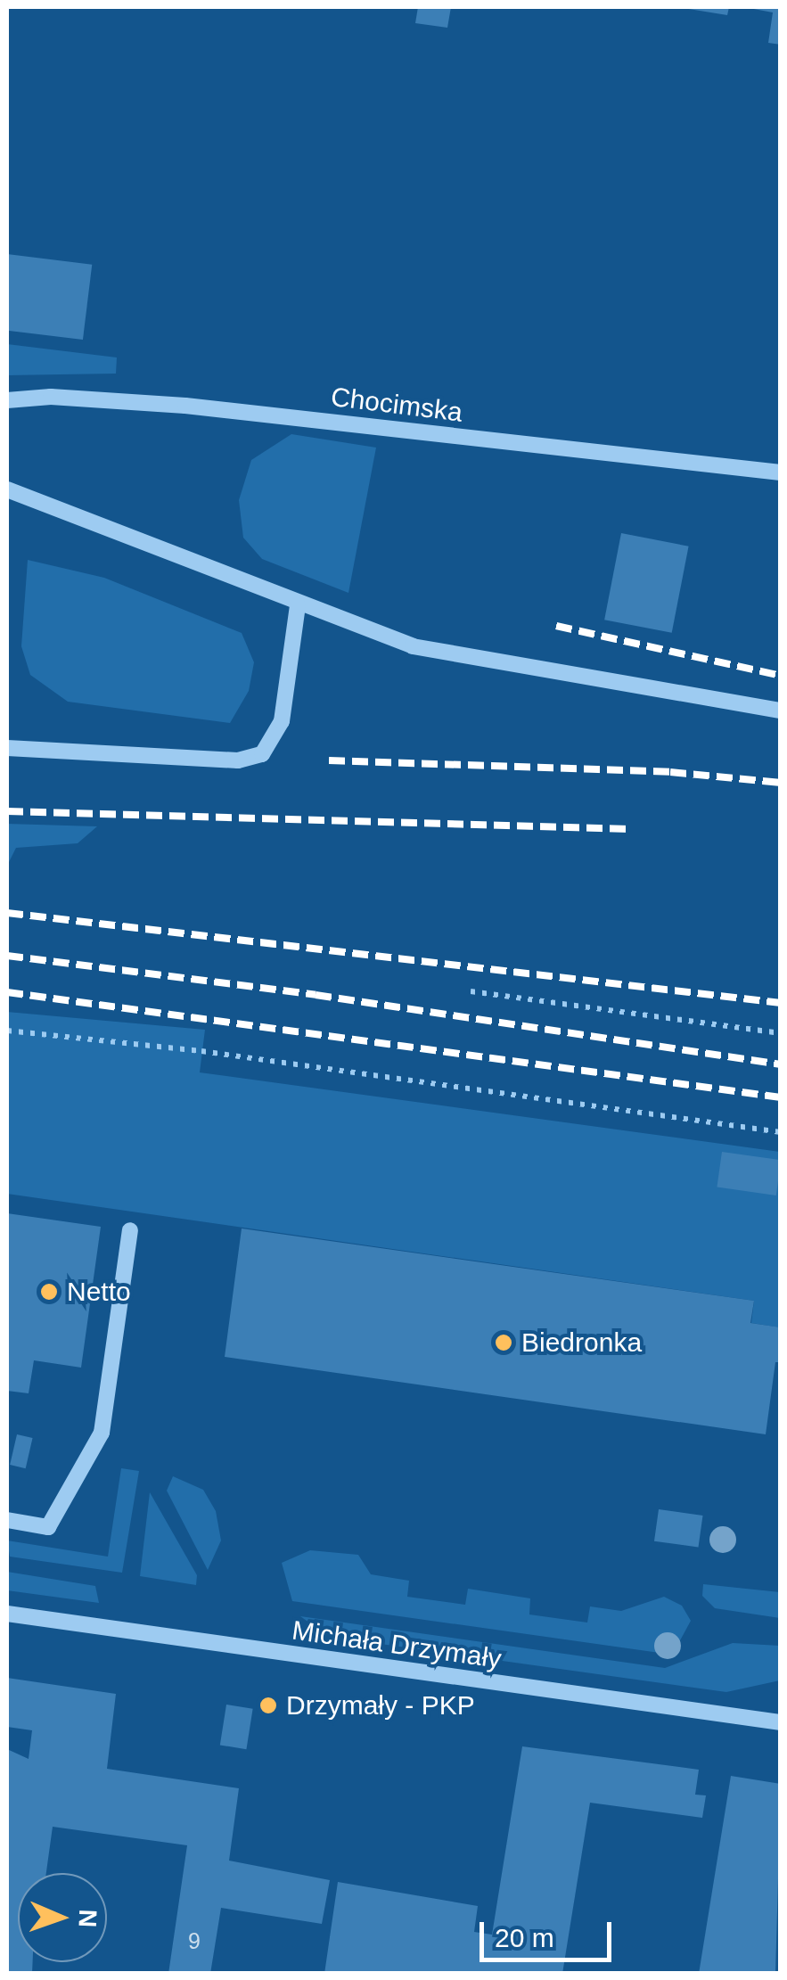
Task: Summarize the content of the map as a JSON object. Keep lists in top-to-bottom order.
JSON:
{
  "streets": {
    "street": ["Chocimska", "Michała Drzymały"]
  },
  "places": ["Netto", "Biedronka", "Drzymały - PKP"],
  "house_numbers": ["9"],
  "scale_bar": "20 m",
  "north": "right"
}
